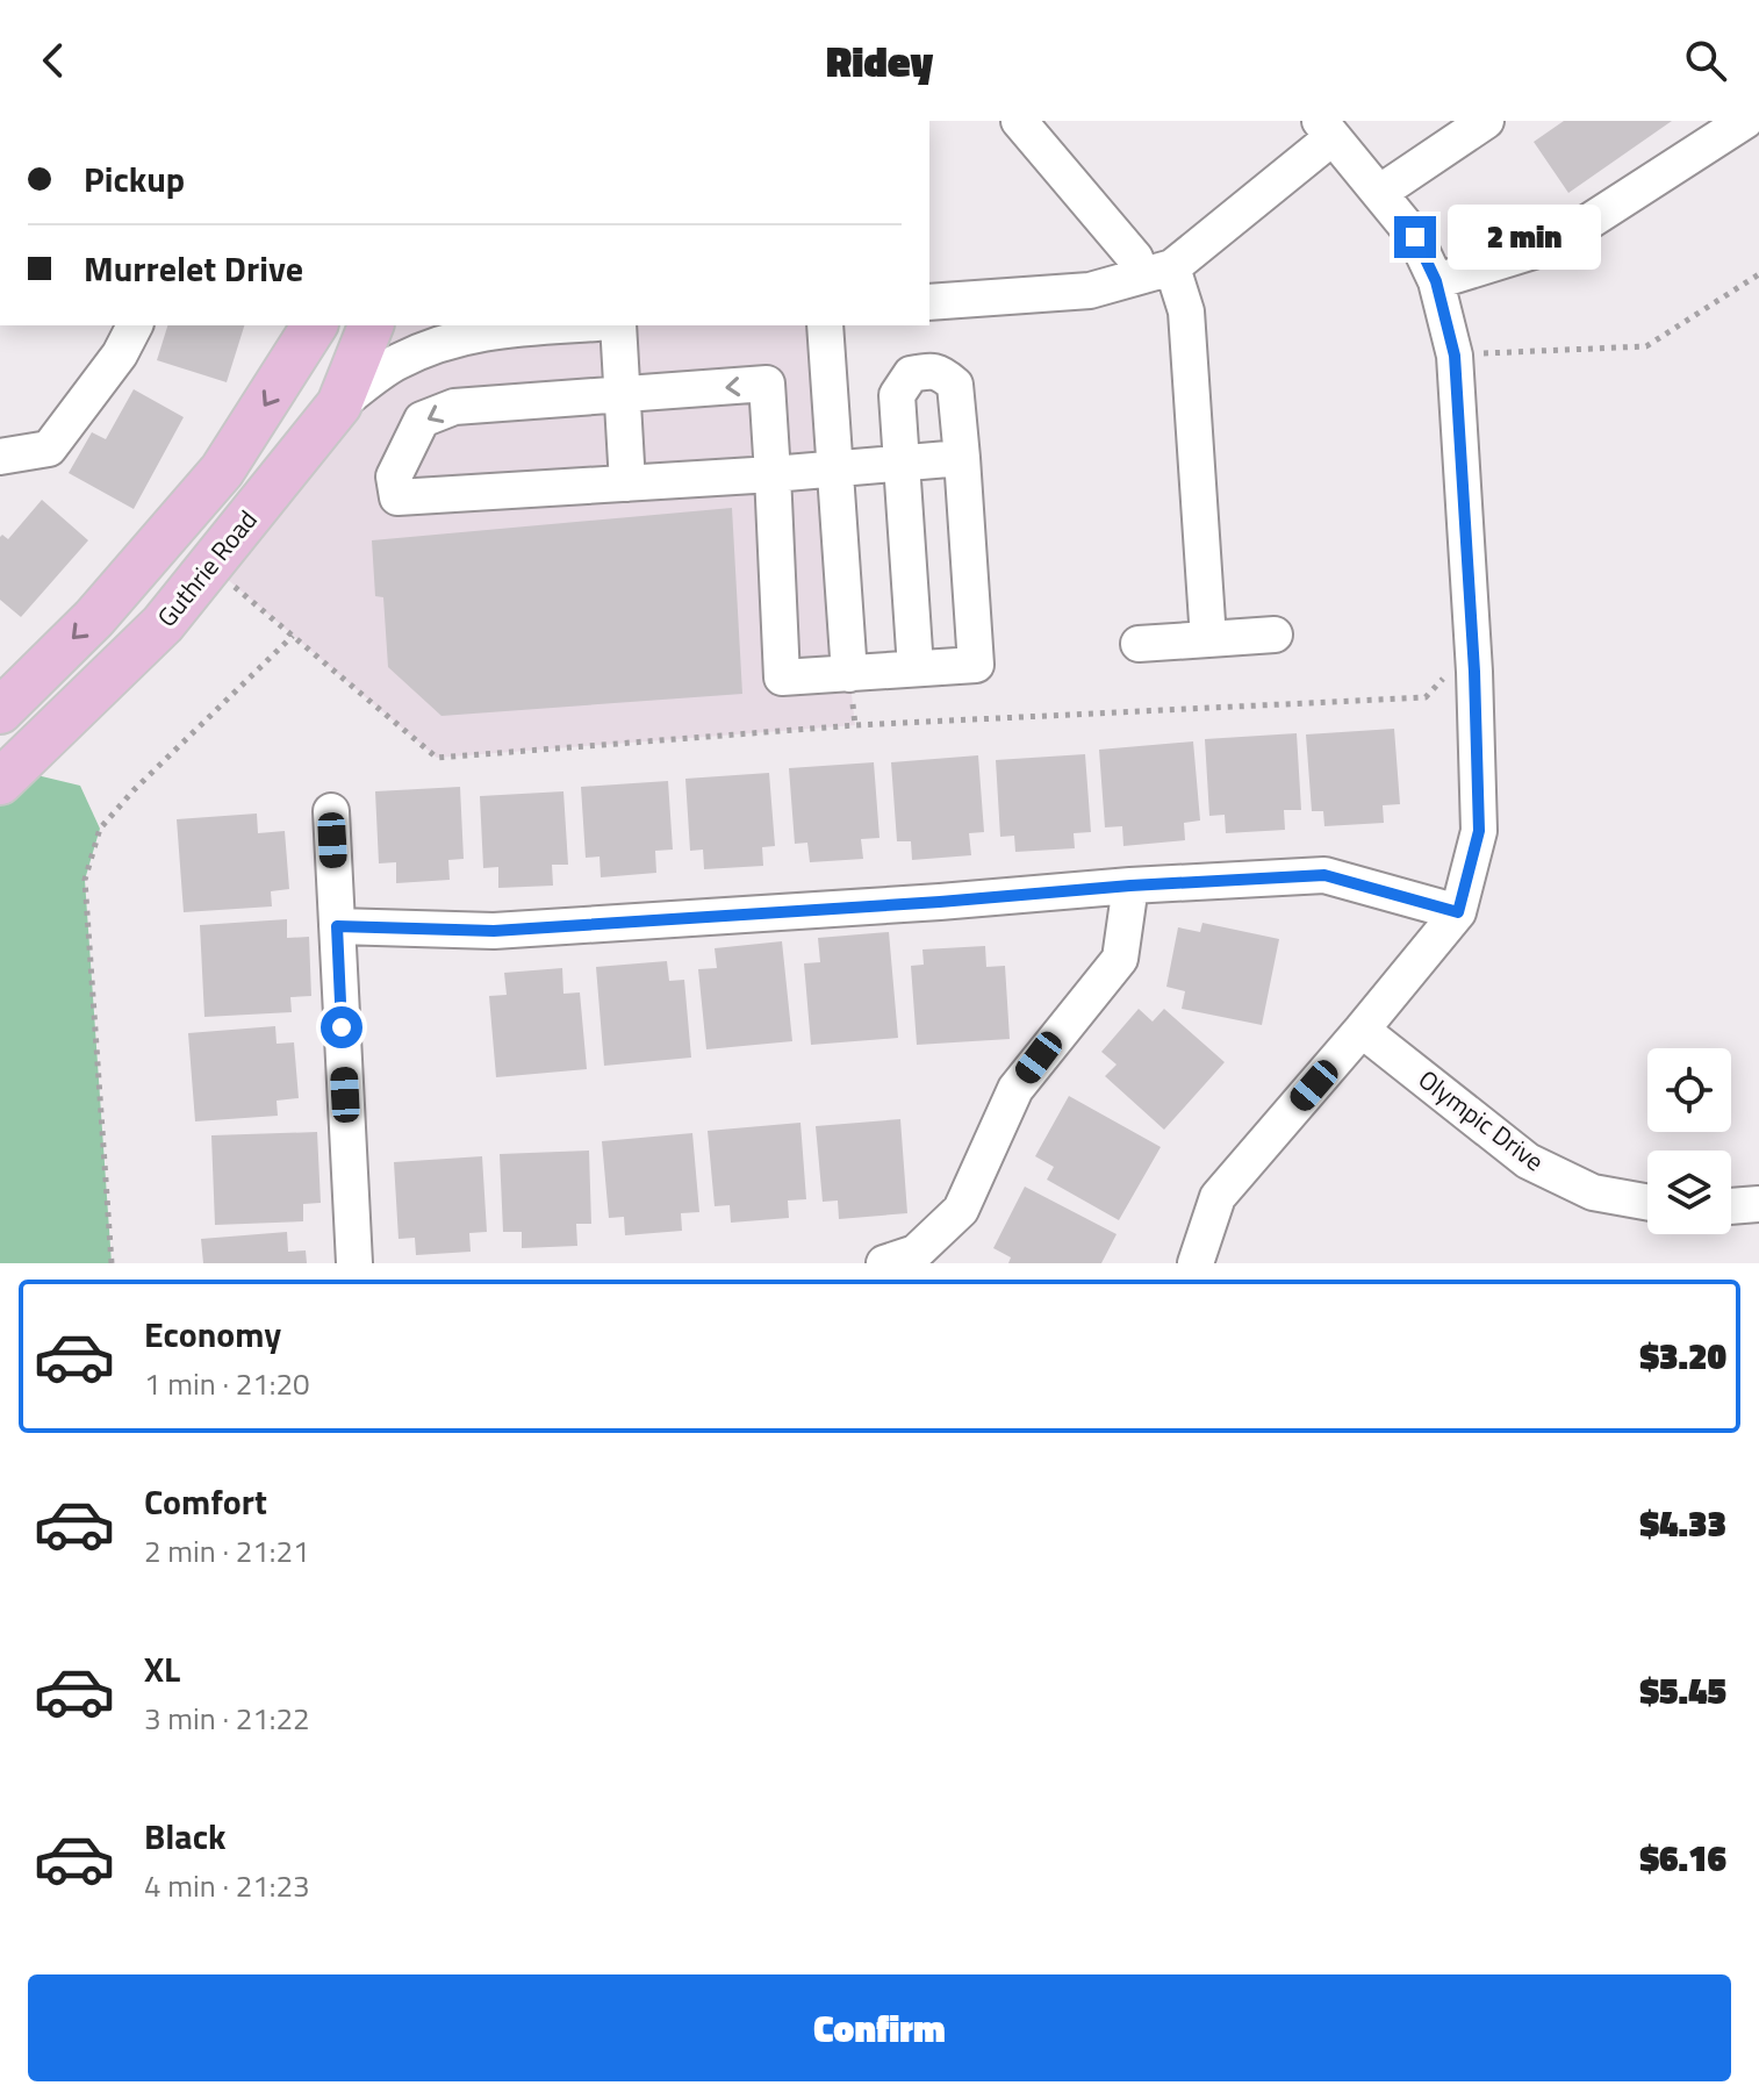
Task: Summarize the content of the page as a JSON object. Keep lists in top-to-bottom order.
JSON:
{
  "streets": {
    "main road": ["Guthrie Road"],
    "street": ["Olympic Drive"]
  },
  "page": {
    "header": "Ridey",
    "banner": ["Pickup", "Murrelet Drive"],
    "bubble": "2 min",
    "list": [
      {
        "name": "Economy",
        "note": "1 min · 21:20",
        "value": "$3.20"
      },
      {
        "name": "Comfort",
        "note": "2 min · 21:21",
        "value": "$4.33"
      },
      {
        "name": "XL",
        "note": "3 min · 21:22",
        "value": "$5.45"
      },
      {
        "name": "Black",
        "note": "4 min · 21:23",
        "value": "$6.16"
      }
    ],
    "buttons": "Confirm"
  }
}
